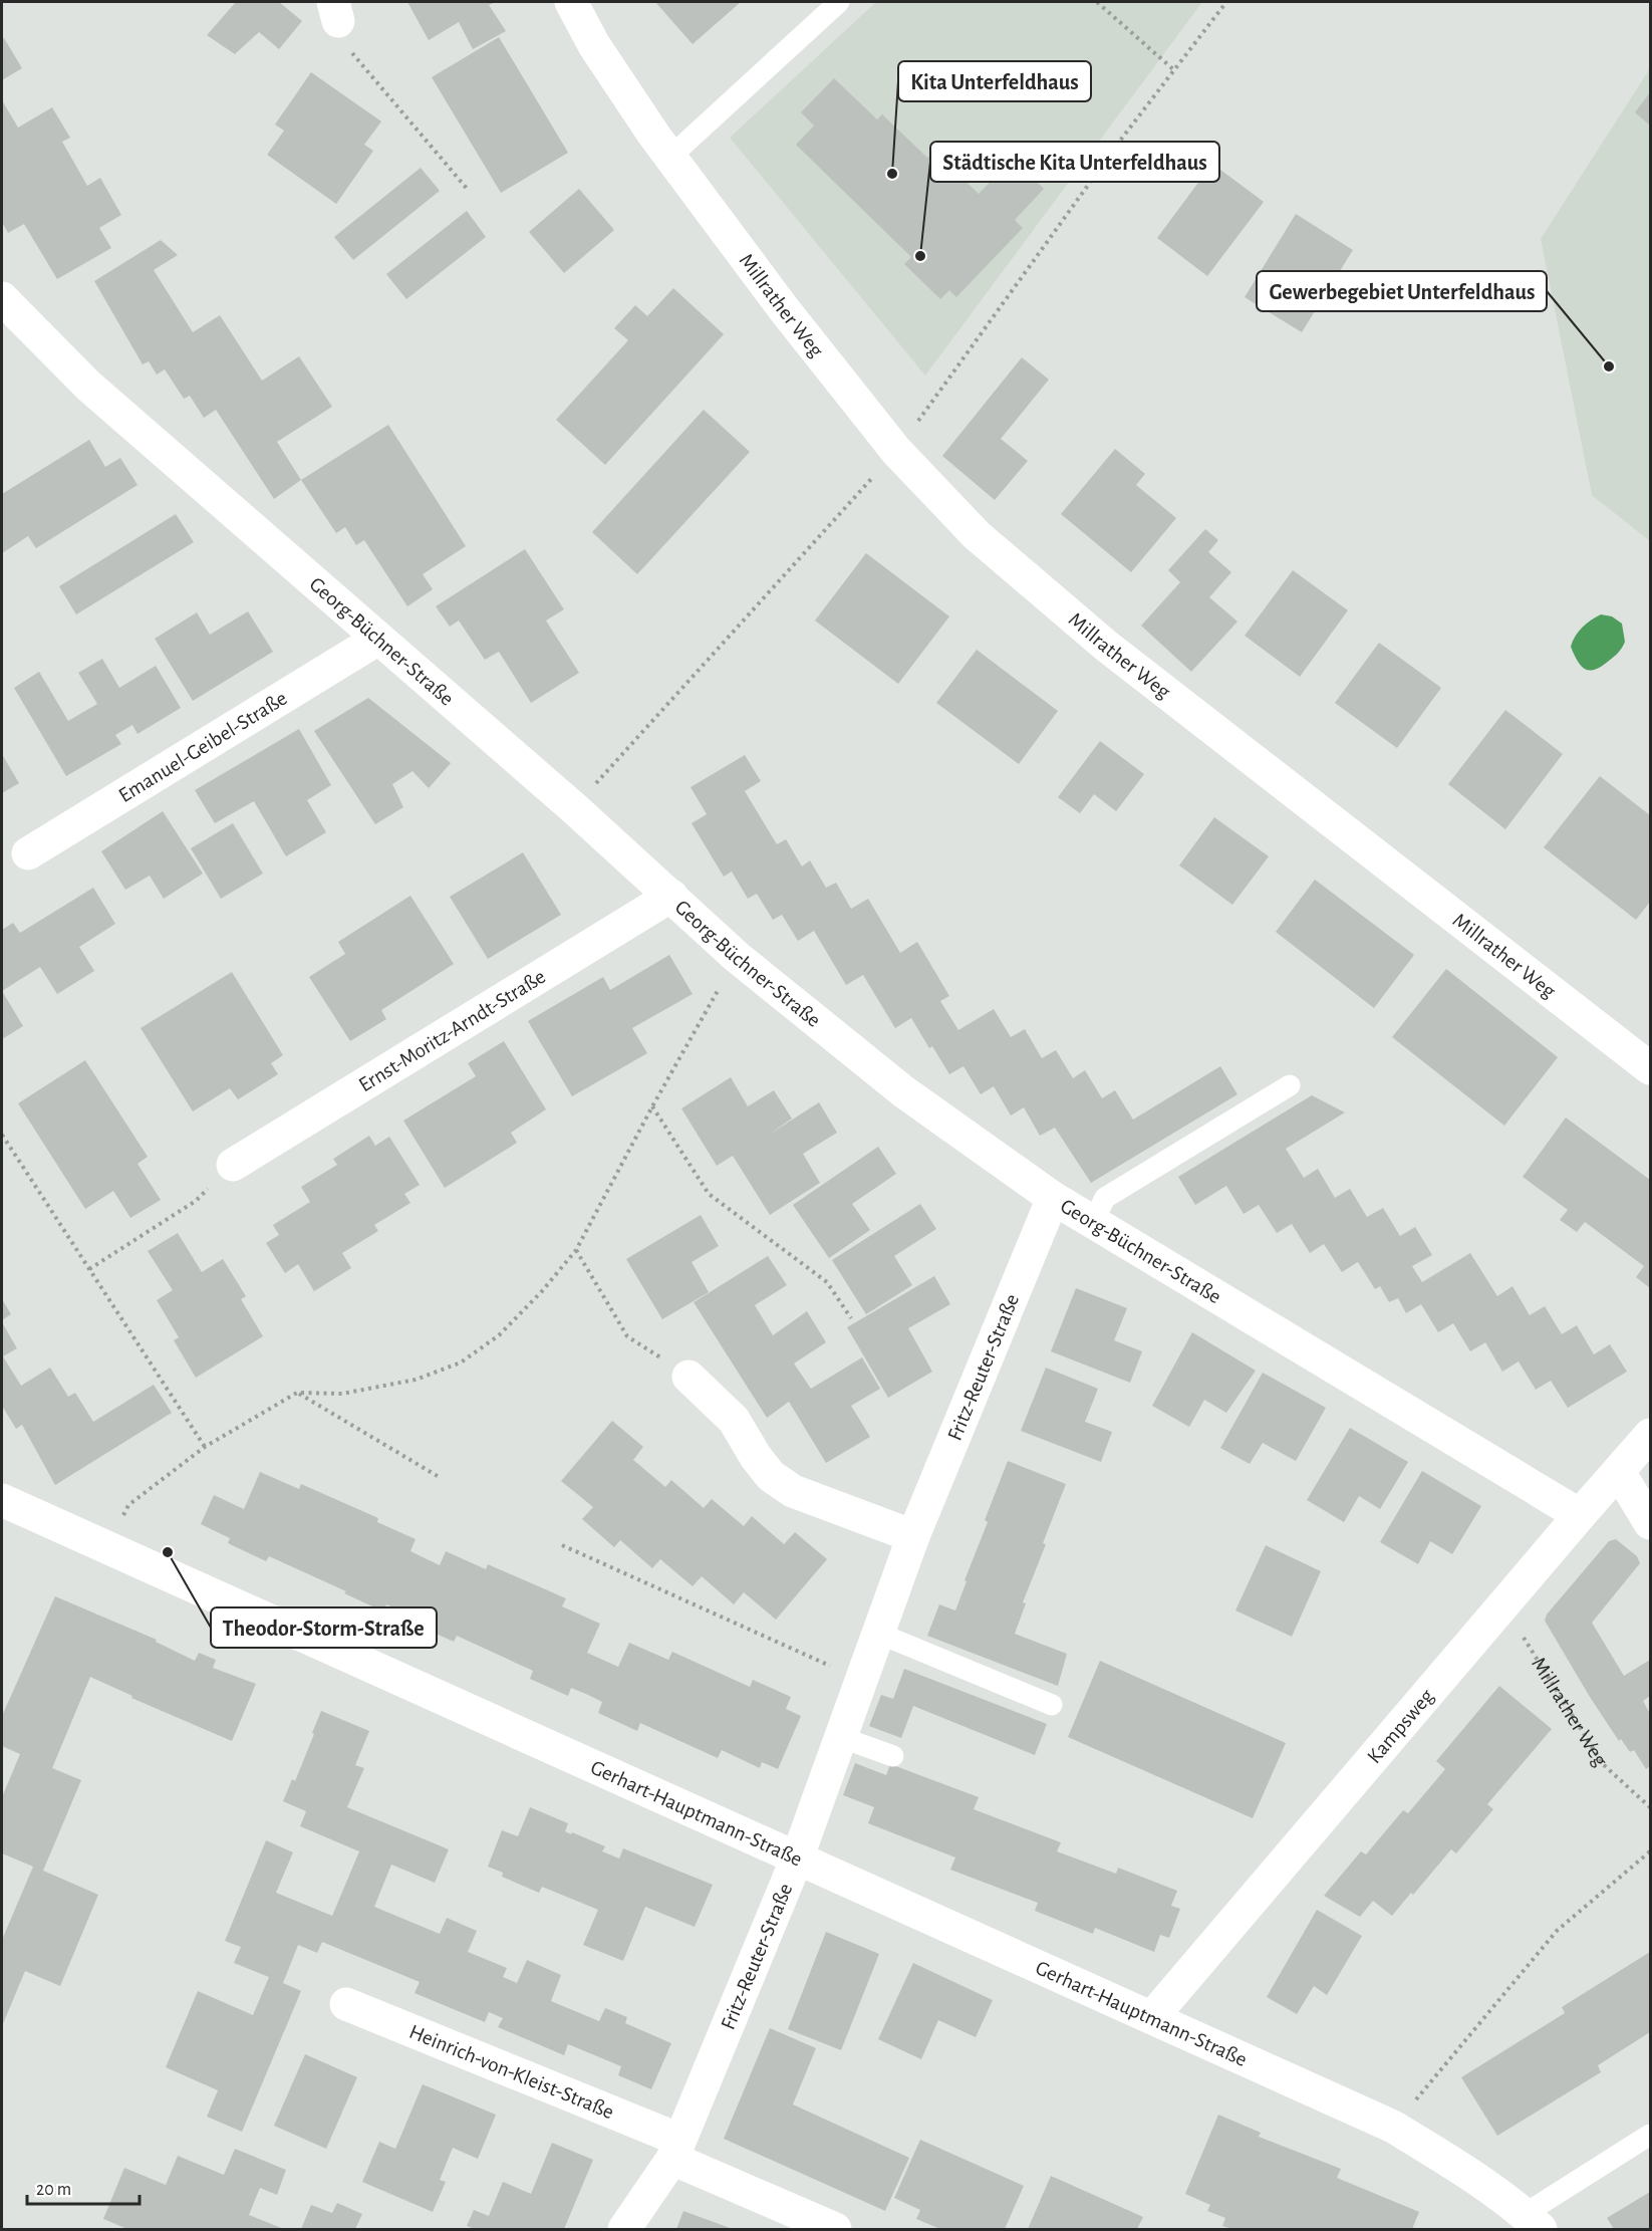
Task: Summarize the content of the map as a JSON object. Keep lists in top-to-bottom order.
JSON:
{
  "streets": {
    "street": [
      "Millrather Weg",
      "Georg-Büchner-Straße",
      "Emanuel-Geibel-Straße",
      "Ernst-Moritz-Arndt-Straße",
      "Fritz-Reuter-Straße",
      "Kampsweg",
      "Gerhart-Hauptmann-Straße",
      "Heinrich-von-Kleist-Straße"
    ]
  },
  "crossings": [
    ["Millrather Weg", "Kampsweg"],
    ["Georg-Büchner-Straße", "Emanuel-Geibel-Straße"],
    ["Georg-Büchner-Straße", "Ernst-Moritz-Arndt-Straße"],
    ["Georg-Büchner-Straße", "Fritz-Reuter-Straße"],
    ["Georg-Büchner-Straße", "Kampsweg"],
    ["Fritz-Reuter-Straße", "Gerhart-Hauptmann-Straße"],
    ["Fritz-Reuter-Straße", "Heinrich-von-Kleist-Straße"],
    ["Kampsweg", "Gerhart-Hauptmann-Straße"]
  ],
  "places": [
    "Kita Unterfeldhaus",
    "Städtische Kita Unterfeldhaus",
    "Gewerbegebiet Unterfeldhaus",
    "Theodor-Storm-Straße"
  ],
  "scale_bar": "20 m"
}
